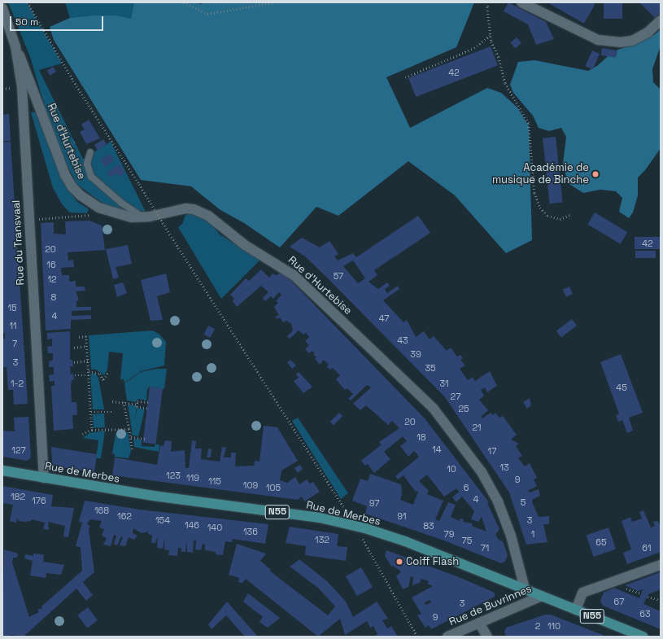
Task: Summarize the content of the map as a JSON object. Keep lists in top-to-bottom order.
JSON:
{
  "streets": {
    "main road": ["Rue de Merbes", "N55"],
    "street": ["Rue d'Hurtebise", "Rue du Transvaal", "Rue de Buvrinnes"]
  },
  "crossings": [
    ["Rue d'Hurtebise", "Rue du Transvaal"],
    ["Rue d'Hurtebise", "Rue de Merbes"],
    ["Rue du Transvaal", "Rue de Merbes"],
    ["Rue de Merbes", "Rue de Buvrinnes"]
  ],
  "places": ["Académie de musique de Binche", "Coiff Flash"],
  "house_numbers": [
    "42",
    "42",
    "20",
    "16",
    "57",
    "12",
    "8",
    "15",
    "4",
    "47",
    "11",
    "43",
    "7",
    "39",
    "3",
    "35",
    "1-2",
    "31",
    "45",
    "27",
    "25",
    "20",
    "21",
    "18",
    "14",
    "127",
    "17",
    "13",
    "10",
    "123",
    "119",
    "9",
    "115",
    "109",
    "105",
    "6",
    "182",
    "4",
    "176",
    "5",
    "97",
    "168",
    "162",
    "91",
    "154",
    "3",
    "146",
    "83",
    "140",
    "136",
    "79",
    "1",
    "132",
    "75",
    "65",
    "71",
    "61",
    "67",
    "3",
    "63",
    "9",
    "2",
    "110"
  ],
  "scale_bar": "50 m"
}
